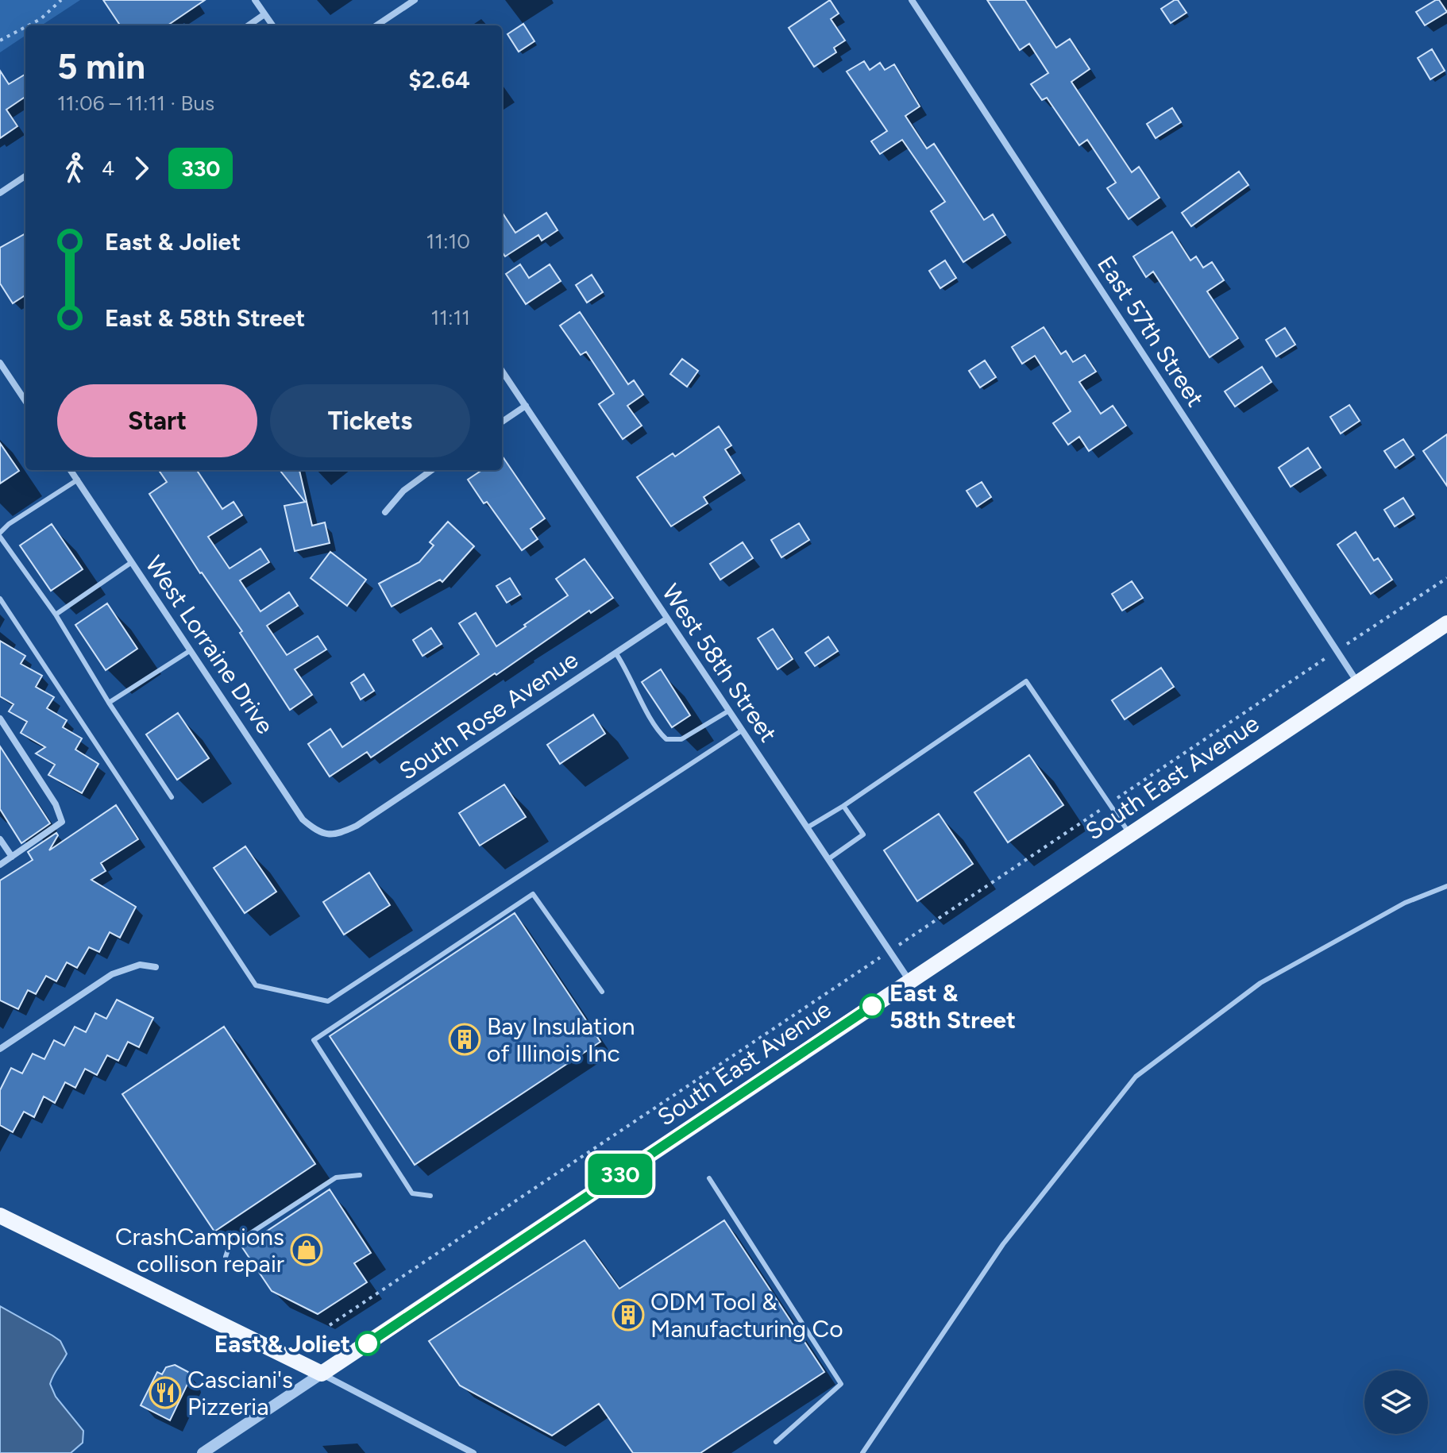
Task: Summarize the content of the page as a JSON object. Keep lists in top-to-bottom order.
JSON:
{
  "streets": {
    "main road": ["South East Avenue"],
    "street": [
      "East 57th Street",
      "West Lorraine Drive",
      "West 58th Street",
      "South Rose Avenue"
    ]
  },
  "crossings": [
    ["East 57th Street", "South East Avenue"],
    ["West Lorraine Drive", "South Rose Avenue"],
    ["West 58th Street", "South Rose Avenue"],
    ["West 58th Street", "South East Avenue"]
  ],
  "places": {
    "other": ["East & 58th Street", "East & Joliet"],
    "building": ["Bay Insulation of Illinois Inc", "ODM Tool & Manufacturing Co"],
    "shop": ["CrashCampions collison repair"],
    "restaurant": ["Casciani's Pizzeria"]
  },
  "lines": ["bus line 330"],
  "page": {
    "on_map": "330",
    "heading": ["5 min", "11:06 – 11:11 · Bus", "$2.64"],
    "legs": ["4", "330"],
    "list": [
      {
        "name": "East & Joliet",
        "value": "11:10"
      },
      {
        "name": "East & 58th Street",
        "value": "11:11"
      }
    ],
    "buttons": ["Start", "Tickets"]
  }
}
